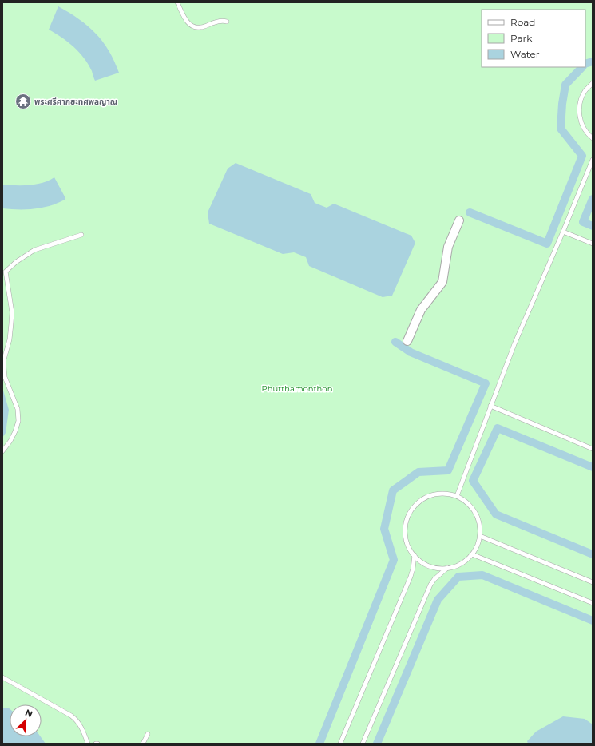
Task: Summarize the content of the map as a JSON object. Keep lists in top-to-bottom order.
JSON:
{
  "parks": ["Phutthamonthon"],
  "places": {
    "temple": ["พระศรีศากยะทศพลญาณ"]
  },
  "legend": ["Road", "Park", "Water"],
  "north": "top right"
}
